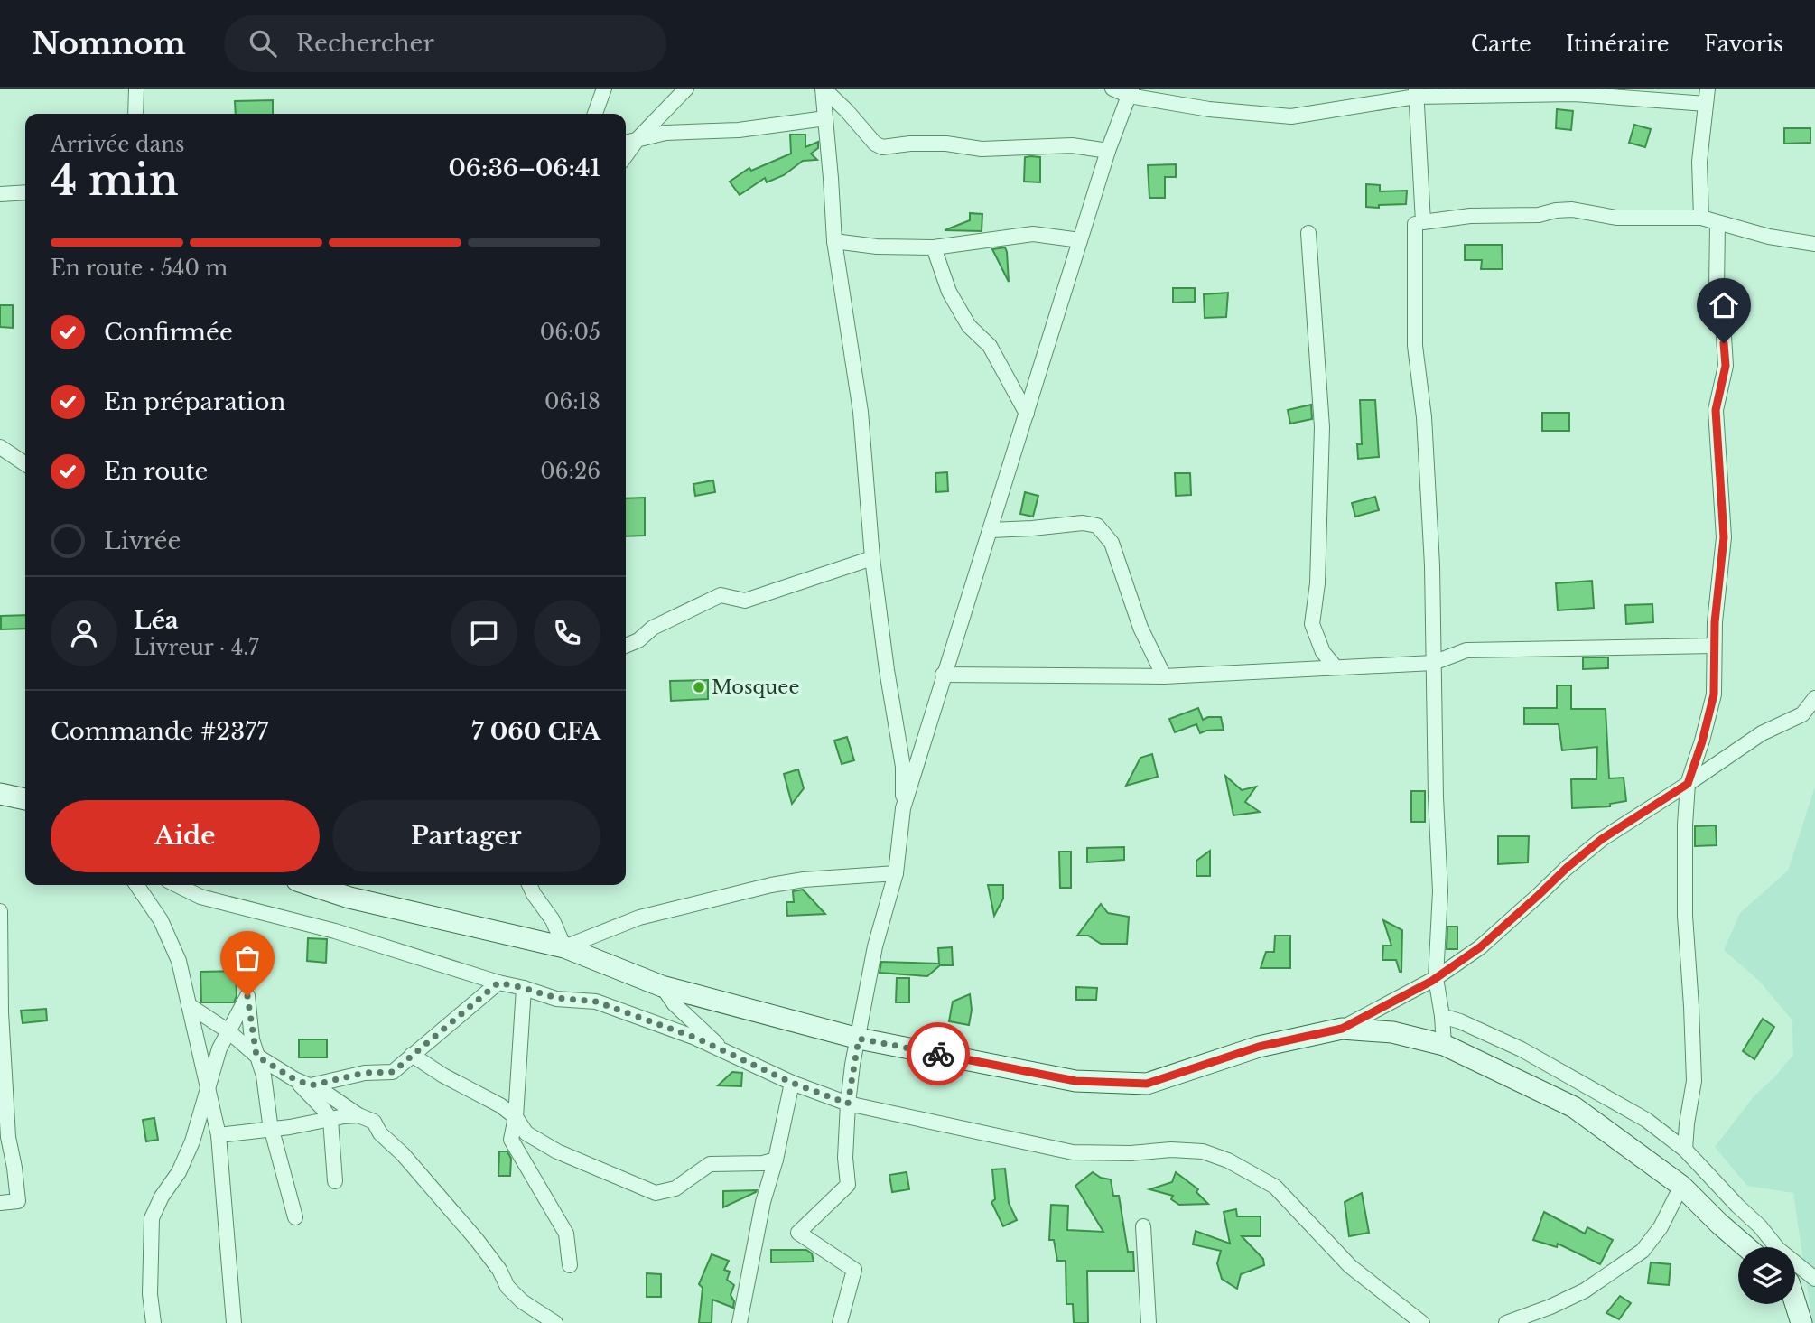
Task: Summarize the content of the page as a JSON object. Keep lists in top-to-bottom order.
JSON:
{
  "places": ["Mosquee"],
  "page": {
    "header": "Nomnom",
    "search": "Rechercher",
    "nav": ["Carte", "Itinéraire", "Favoris"],
    "heading": ["4 min", "Arrivée dans", "06:36–06:41"],
    "panel": [
      "Léa",
      "Livreur · 4.7",
      "Commande #2377",
      "7 060 CFA"
    ],
    "bar": "En route · 540 m",
    "list": [
      ["Confirmée", "06:05"],
      ["En préparation", "06:18"],
      ["En route", "06:26"],
      "Livrée"
    ],
    "buttons": ["Aide", "Partager"]
  }
}
